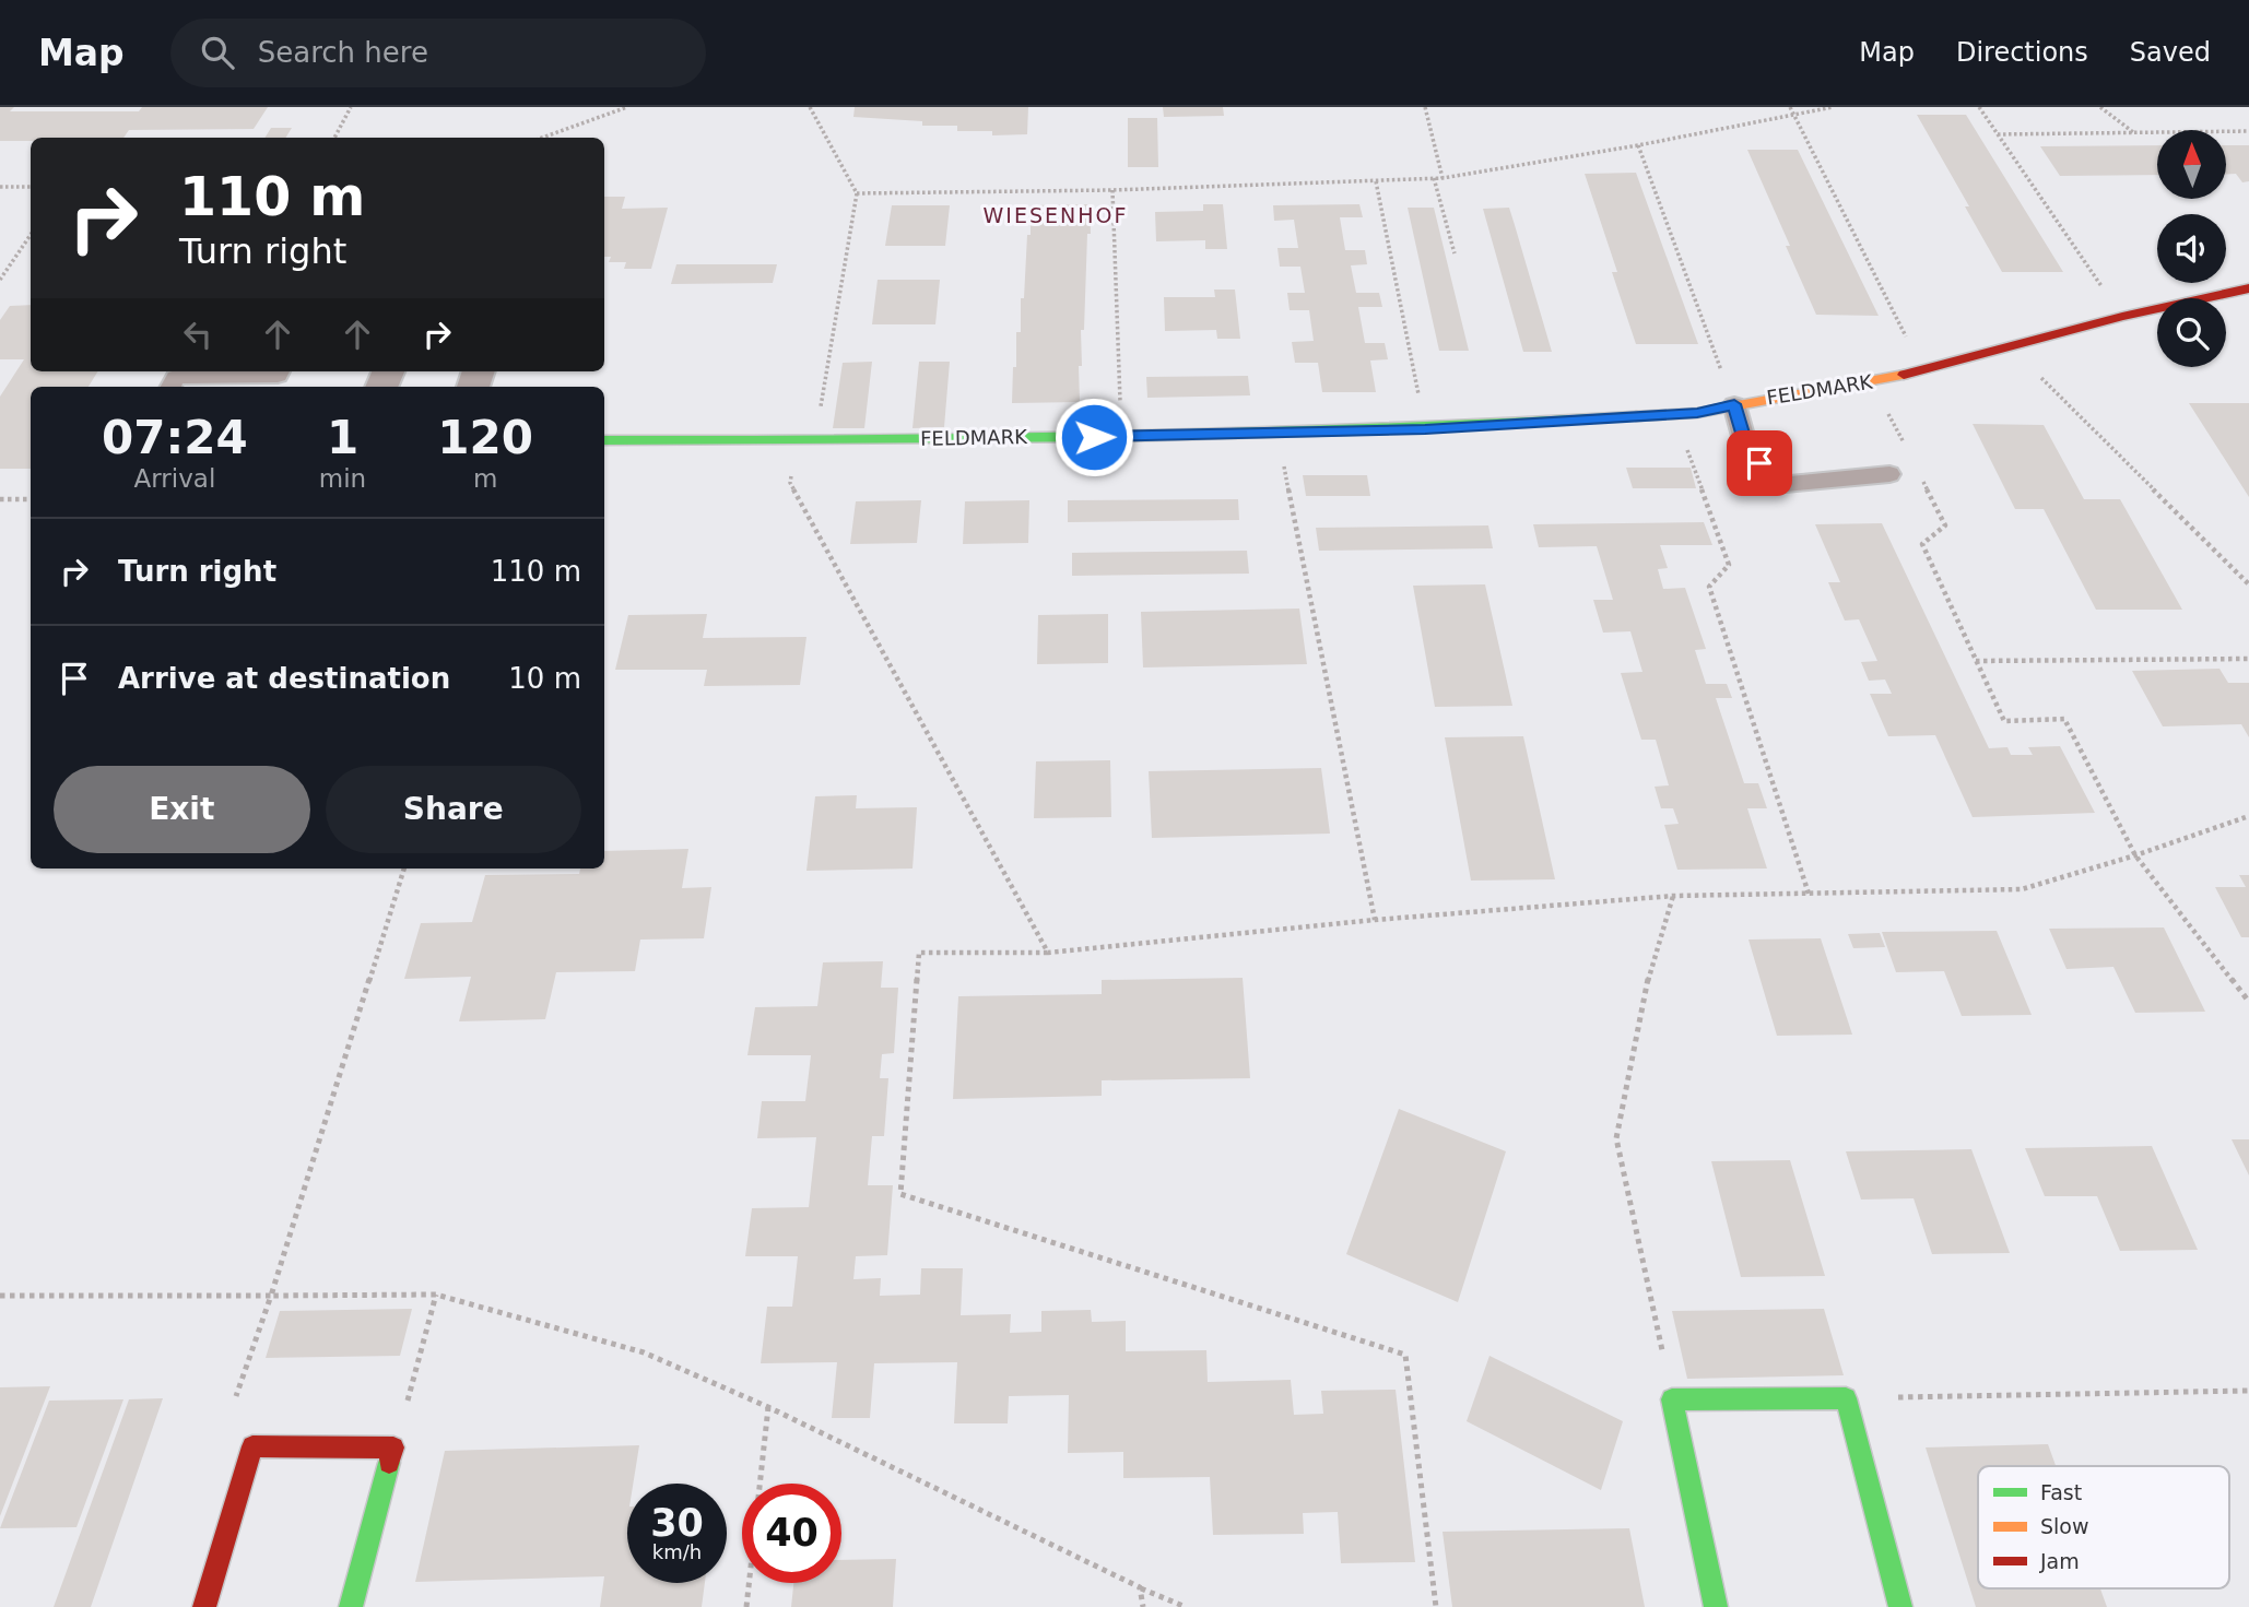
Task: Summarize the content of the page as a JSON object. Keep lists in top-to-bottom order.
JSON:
{
  "streets": {
    "street": ["FELDMARK"]
  },
  "districts": ["WIESENHOF"],
  "legend": ["Fast", "Slow", "Jam"],
  "north": "top",
  "page": {
    "header": "Map",
    "search": "Search here",
    "nav": ["Map", "Directions", "Saved"],
    "turn": ["110 m", "Turn right"],
    "eta": [
      "07:24",
      "Arrival",
      "1",
      "min",
      "120",
      "m"
    ],
    "list": [
      {
        "name": "Turn right",
        "value": "110 m"
      },
      {
        "name": "Arrive at destination",
        "value": "10 m"
      }
    ],
    "buttons": ["Exit", "Share"],
    "speed": "30 km/h",
    "limit": "40"
  }
}
